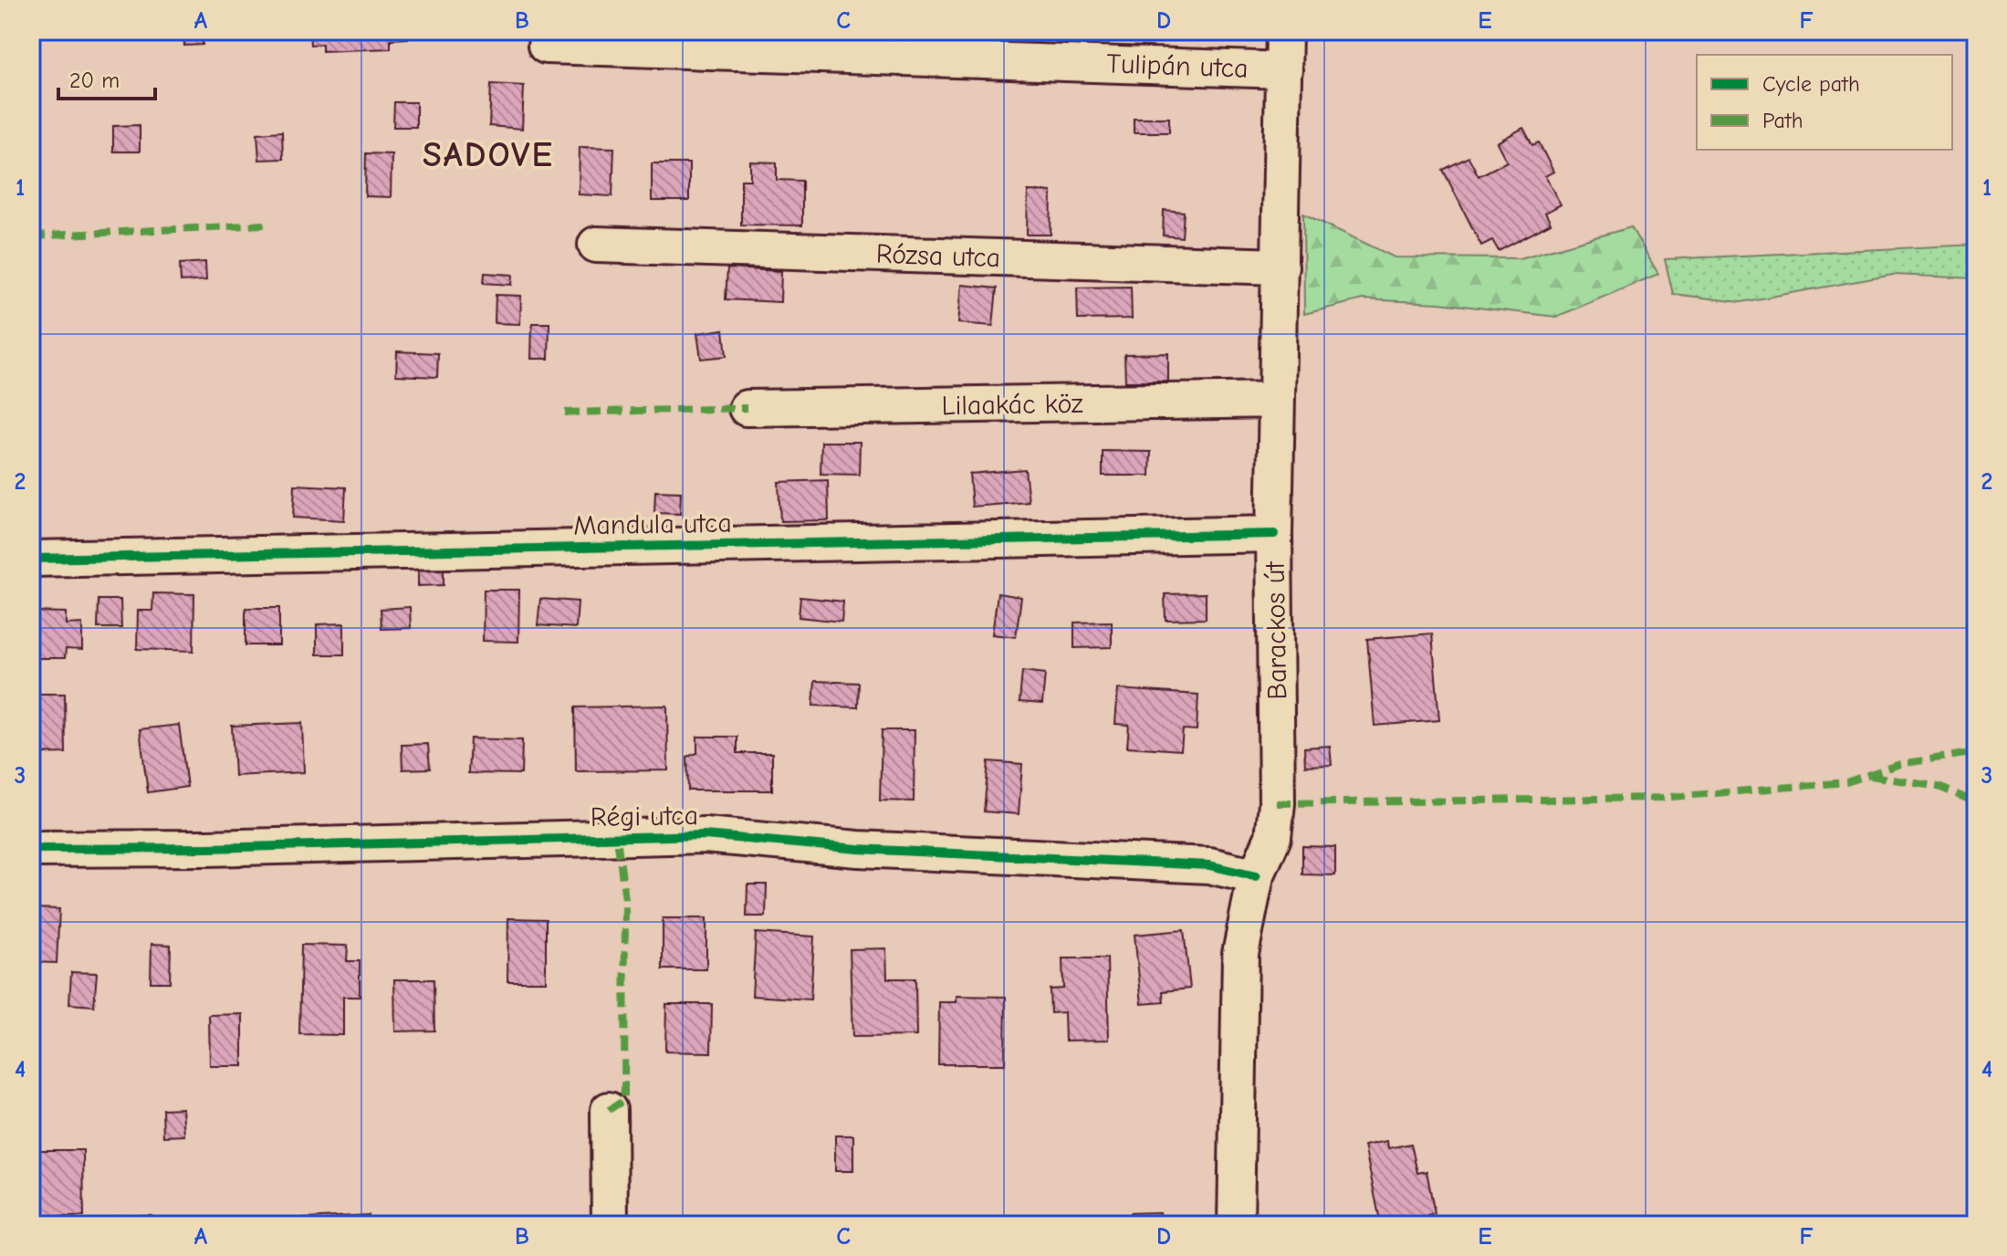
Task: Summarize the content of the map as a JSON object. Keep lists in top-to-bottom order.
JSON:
{
  "streets": {
    "street": [
      "Tulipán utca",
      "Rózsa utca",
      "Lilaakác köz",
      "Mandula utca",
      "Barackos út",
      "Régi utca"
    ]
  },
  "crossings": [
    ["Tulipán utca", "Barackos út"],
    ["Rózsa utca", "Barackos út"],
    ["Lilaakác köz", "Barackos út"],
    ["Mandula utca", "Barackos út"],
    ["Barackos út", "Régi utca"]
  ],
  "districts": ["SADOVE"],
  "legend": ["Cycle path", "Path"],
  "scale_bar": "20 m",
  "grid": {
    "columns": [
      "A",
      "B",
      "C",
      "D",
      "E",
      "F"
    ],
    "rows": [
      "1",
      "2",
      "3",
      "4"
    ]
  }
}
